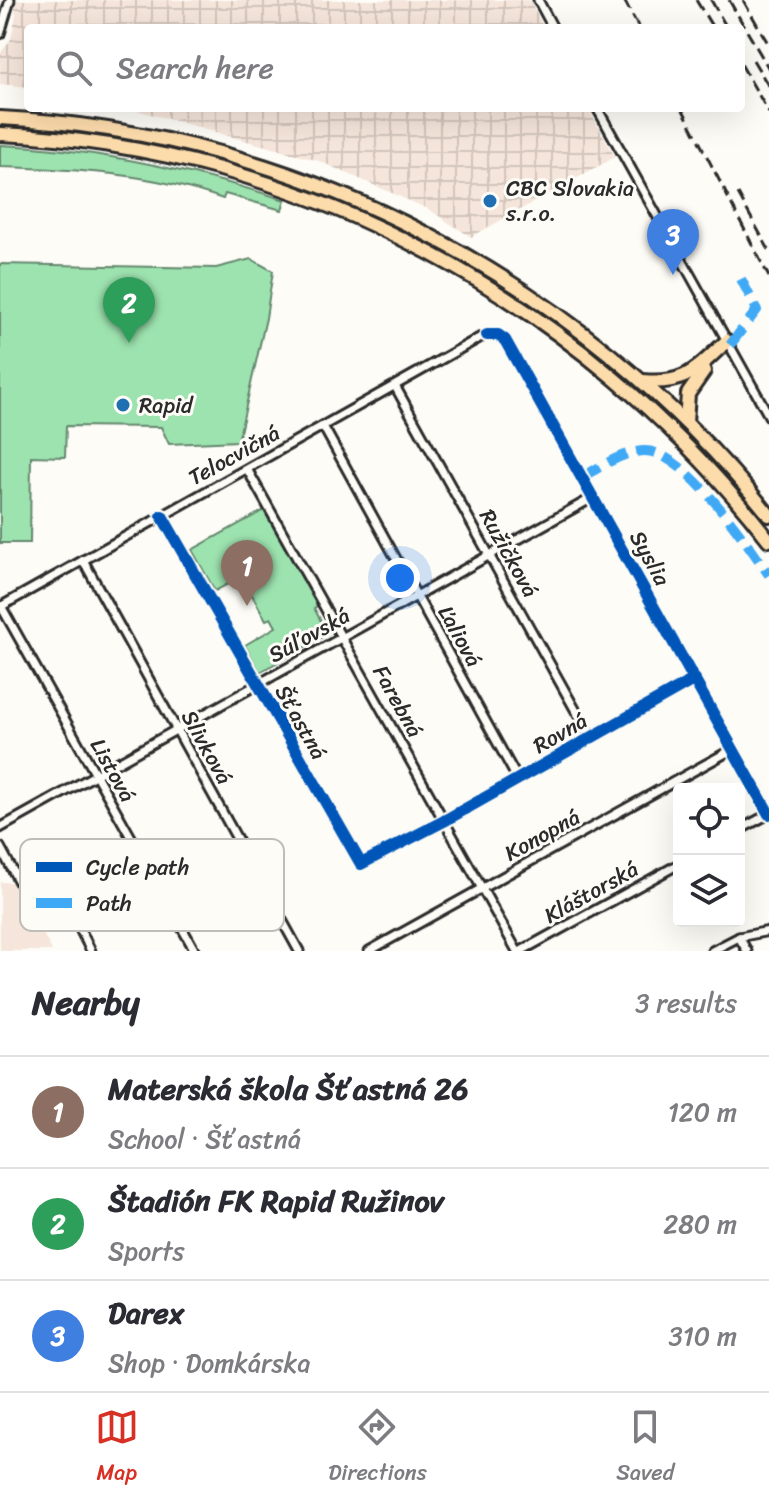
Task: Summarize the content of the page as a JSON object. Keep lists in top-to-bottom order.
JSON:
{
  "streets": {
    "street": [
      "Telocvičná",
      "Ružičková",
      "Syslia",
      "Súľovská",
      "Ľaliová",
      "Farebná",
      "Šťastná",
      "Rovná",
      "Slivková",
      "Listová",
      "Konopná",
      "Kláštorská"
    ]
  },
  "crossings": [
    ["Telocvičná", "Ružičková"],
    ["Telocvičná", "Syslia"],
    ["Telocvičná", "Ľaliová"],
    ["Telocvičná", "Farebná"],
    ["Telocvičná", "Šťastná"],
    ["Telocvičná", "Slivková"],
    ["Telocvičná", "Listová"],
    ["Ružičková", "Súľovská"],
    ["Ružičková", "Rovná"],
    ["Syslia", "Súľovská"],
    ["Syslia", "Rovná"],
    ["Syslia", "Konopná"],
    ["Súľovská", "Ľaliová"],
    ["Súľovská", "Farebná"],
    ["Súľovská", "Šťastná"],
    ["Súľovská", "Slivková"],
    ["Súľovská", "Listová"],
    ["Ľaliová", "Rovná"],
    ["Farebná", "Šťastná"],
    ["Farebná", "Rovná"],
    ["Farebná", "Konopná"],
    ["Farebná", "Kláštorská"],
    ["Šťastná", "Rovná"]
  ],
  "places": ["CBC Slovakia s.r.o.", "Rapid"],
  "legend": ["Cycle path", "Path"],
  "page": {
    "search": "Search here",
    "pins": ["3", "2", "1"],
    "heading": ["Nearby", "3 results"],
    "list": [
      {
        "mark": "1",
        "name": "Materská škola Šťastná 26",
        "note": "School · Šťastná",
        "value": "120 m"
      },
      {
        "mark": "2",
        "name": "Štadión FK Rapid Ružinov",
        "note": "Sports",
        "value": "280 m"
      },
      {
        "mark": "3",
        "name": "Darex",
        "note": "Shop · Domkárska",
        "value": "310 m"
      }
    ],
    "nav": ["Map", "Directions", "Saved"]
  }
}
